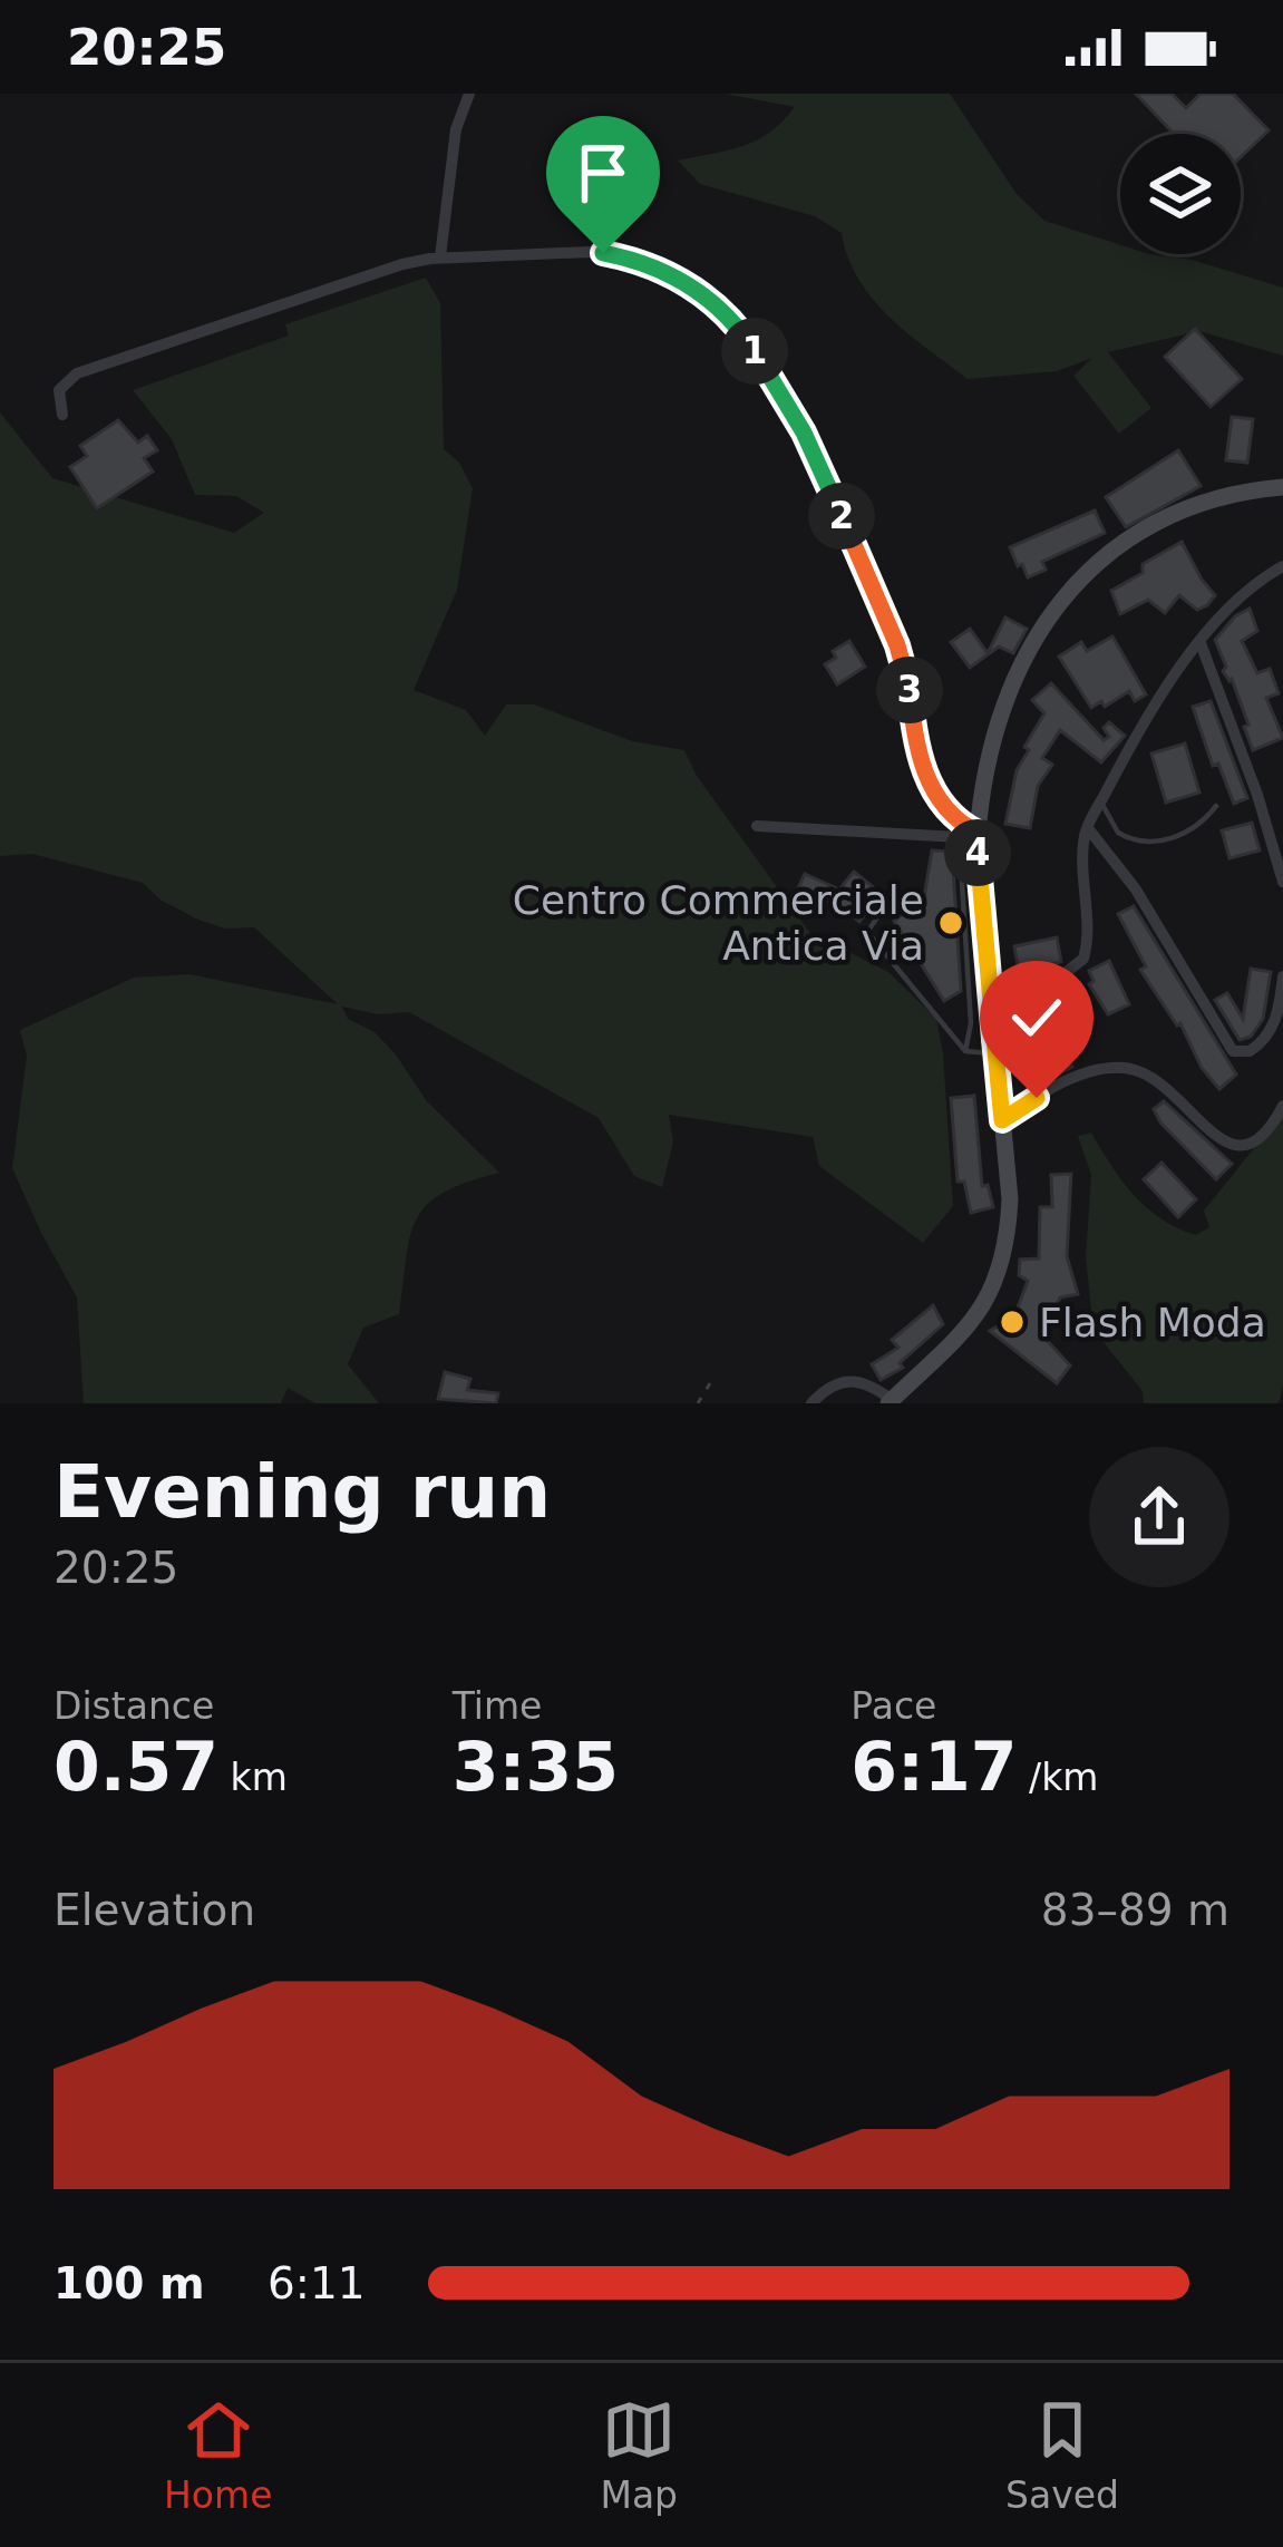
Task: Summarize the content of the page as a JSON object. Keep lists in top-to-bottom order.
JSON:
{
  "places": ["Centro Commerciale Antica Via", "Flash Moda"],
  "page": {
    "status": "20:25",
    "pins": [
      "1",
      "2",
      "3",
      "4"
    ],
    "heading": ["Evening run", "20:25"],
    "stats": [
      ["Distance", "0.57 km"],
      ["Time", "3:35"],
      ["Pace", "6:17 /km"]
    ],
    "chart": ["Elevation", "83–89 m"],
    "list": [
      {
        "name": "100 m",
        "note": "6:11"
      }
    ],
    "tabs": ["Home", "Map", "Saved"]
  }
}
